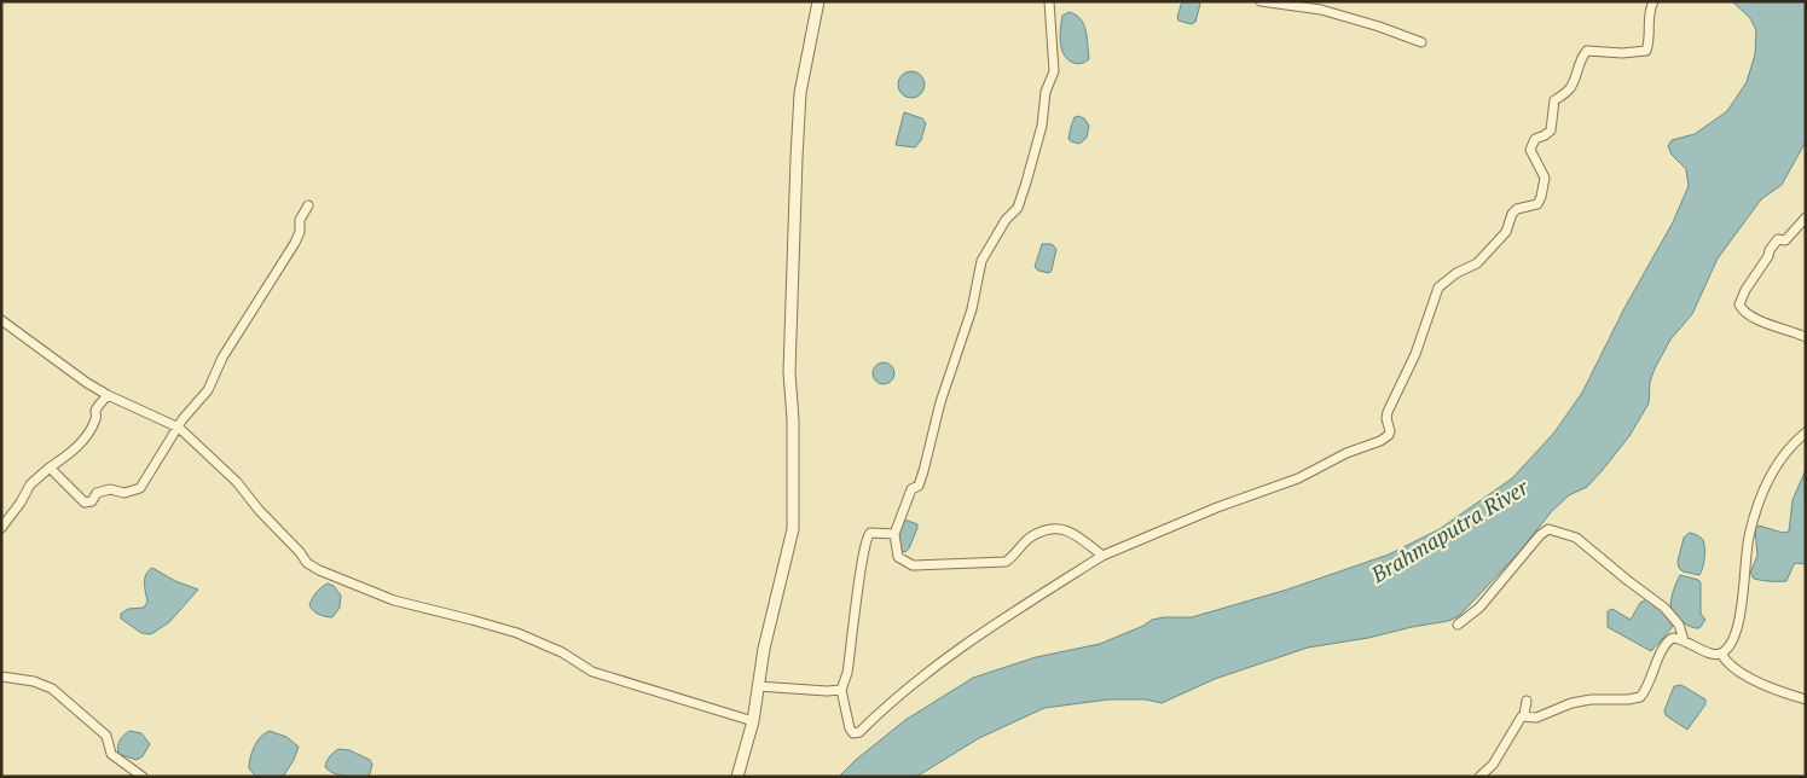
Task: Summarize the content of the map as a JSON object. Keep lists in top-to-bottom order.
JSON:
{
  "water": ["Brahmaputra River"]
}
